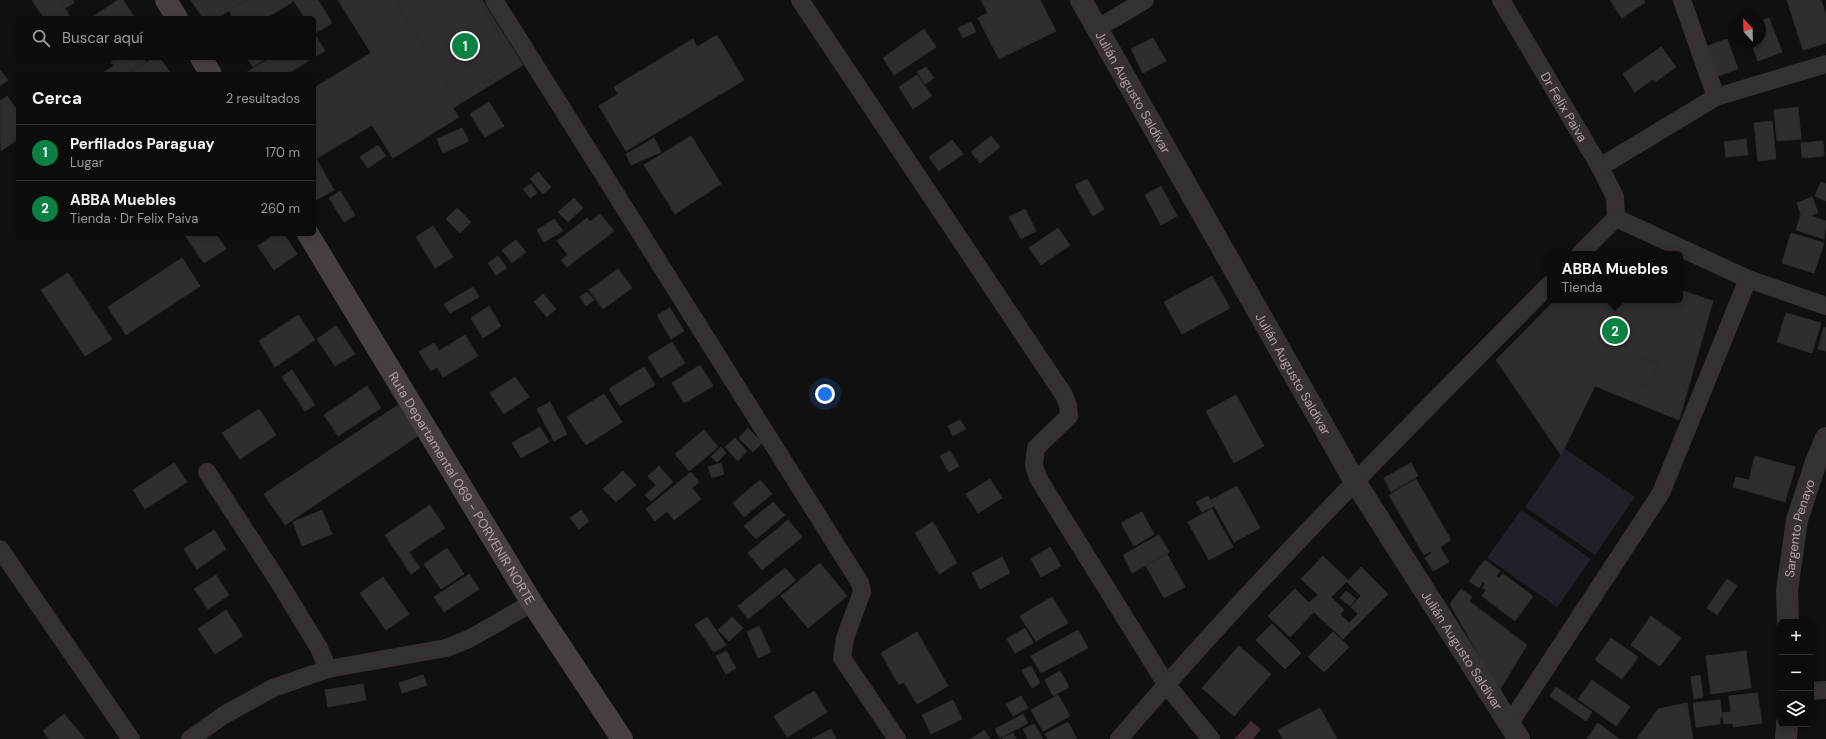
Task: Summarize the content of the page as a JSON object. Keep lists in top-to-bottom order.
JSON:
{
  "streets": {
    "main road": ["Ruta Departamental 069 - PORVENIR NORTE"],
    "street": ["Julián Augusto Saldívar", "Dr Felix Paiva", "Sargento Penayo"]
  },
  "north": "top",
  "page": {
    "search": "Buscar aquí",
    "pins": ["1", "2"],
    "heading": ["Cerca", "2 resultados"],
    "list": [
      {
        "mark": "1",
        "name": "Perfilados Paraguay",
        "note": "Lugar",
        "value": "170 m"
      },
      {
        "mark": "2",
        "name": "ABBA Muebles",
        "note": "Tienda · Dr Felix Paiva",
        "value": "260 m"
      }
    ],
    "popup": ["ABBA Muebles", "Tienda"],
    "map_buttons": ["+", "−"]
  }
}
